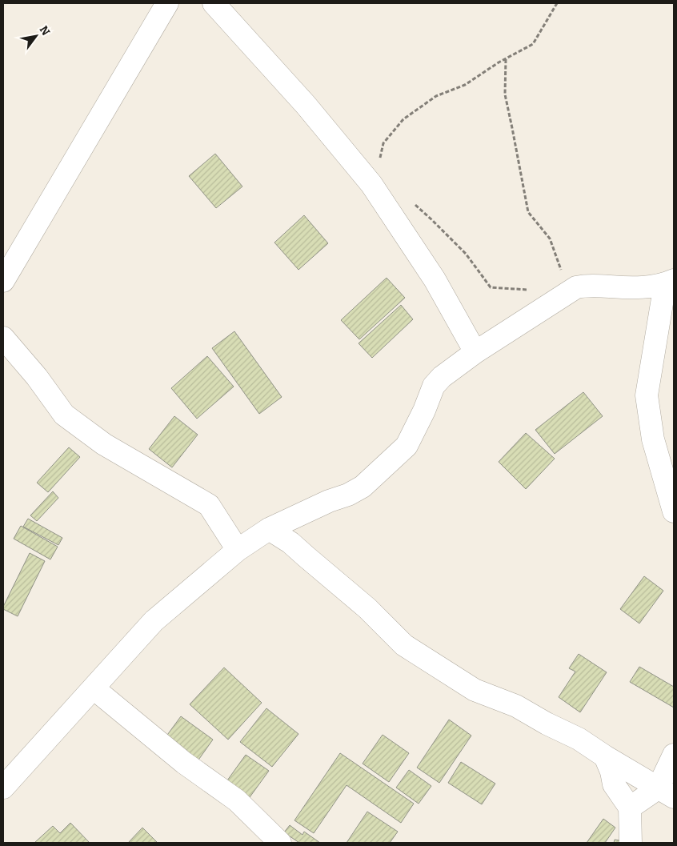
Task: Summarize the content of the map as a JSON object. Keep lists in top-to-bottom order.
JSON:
{
  "north": "top right"
}
